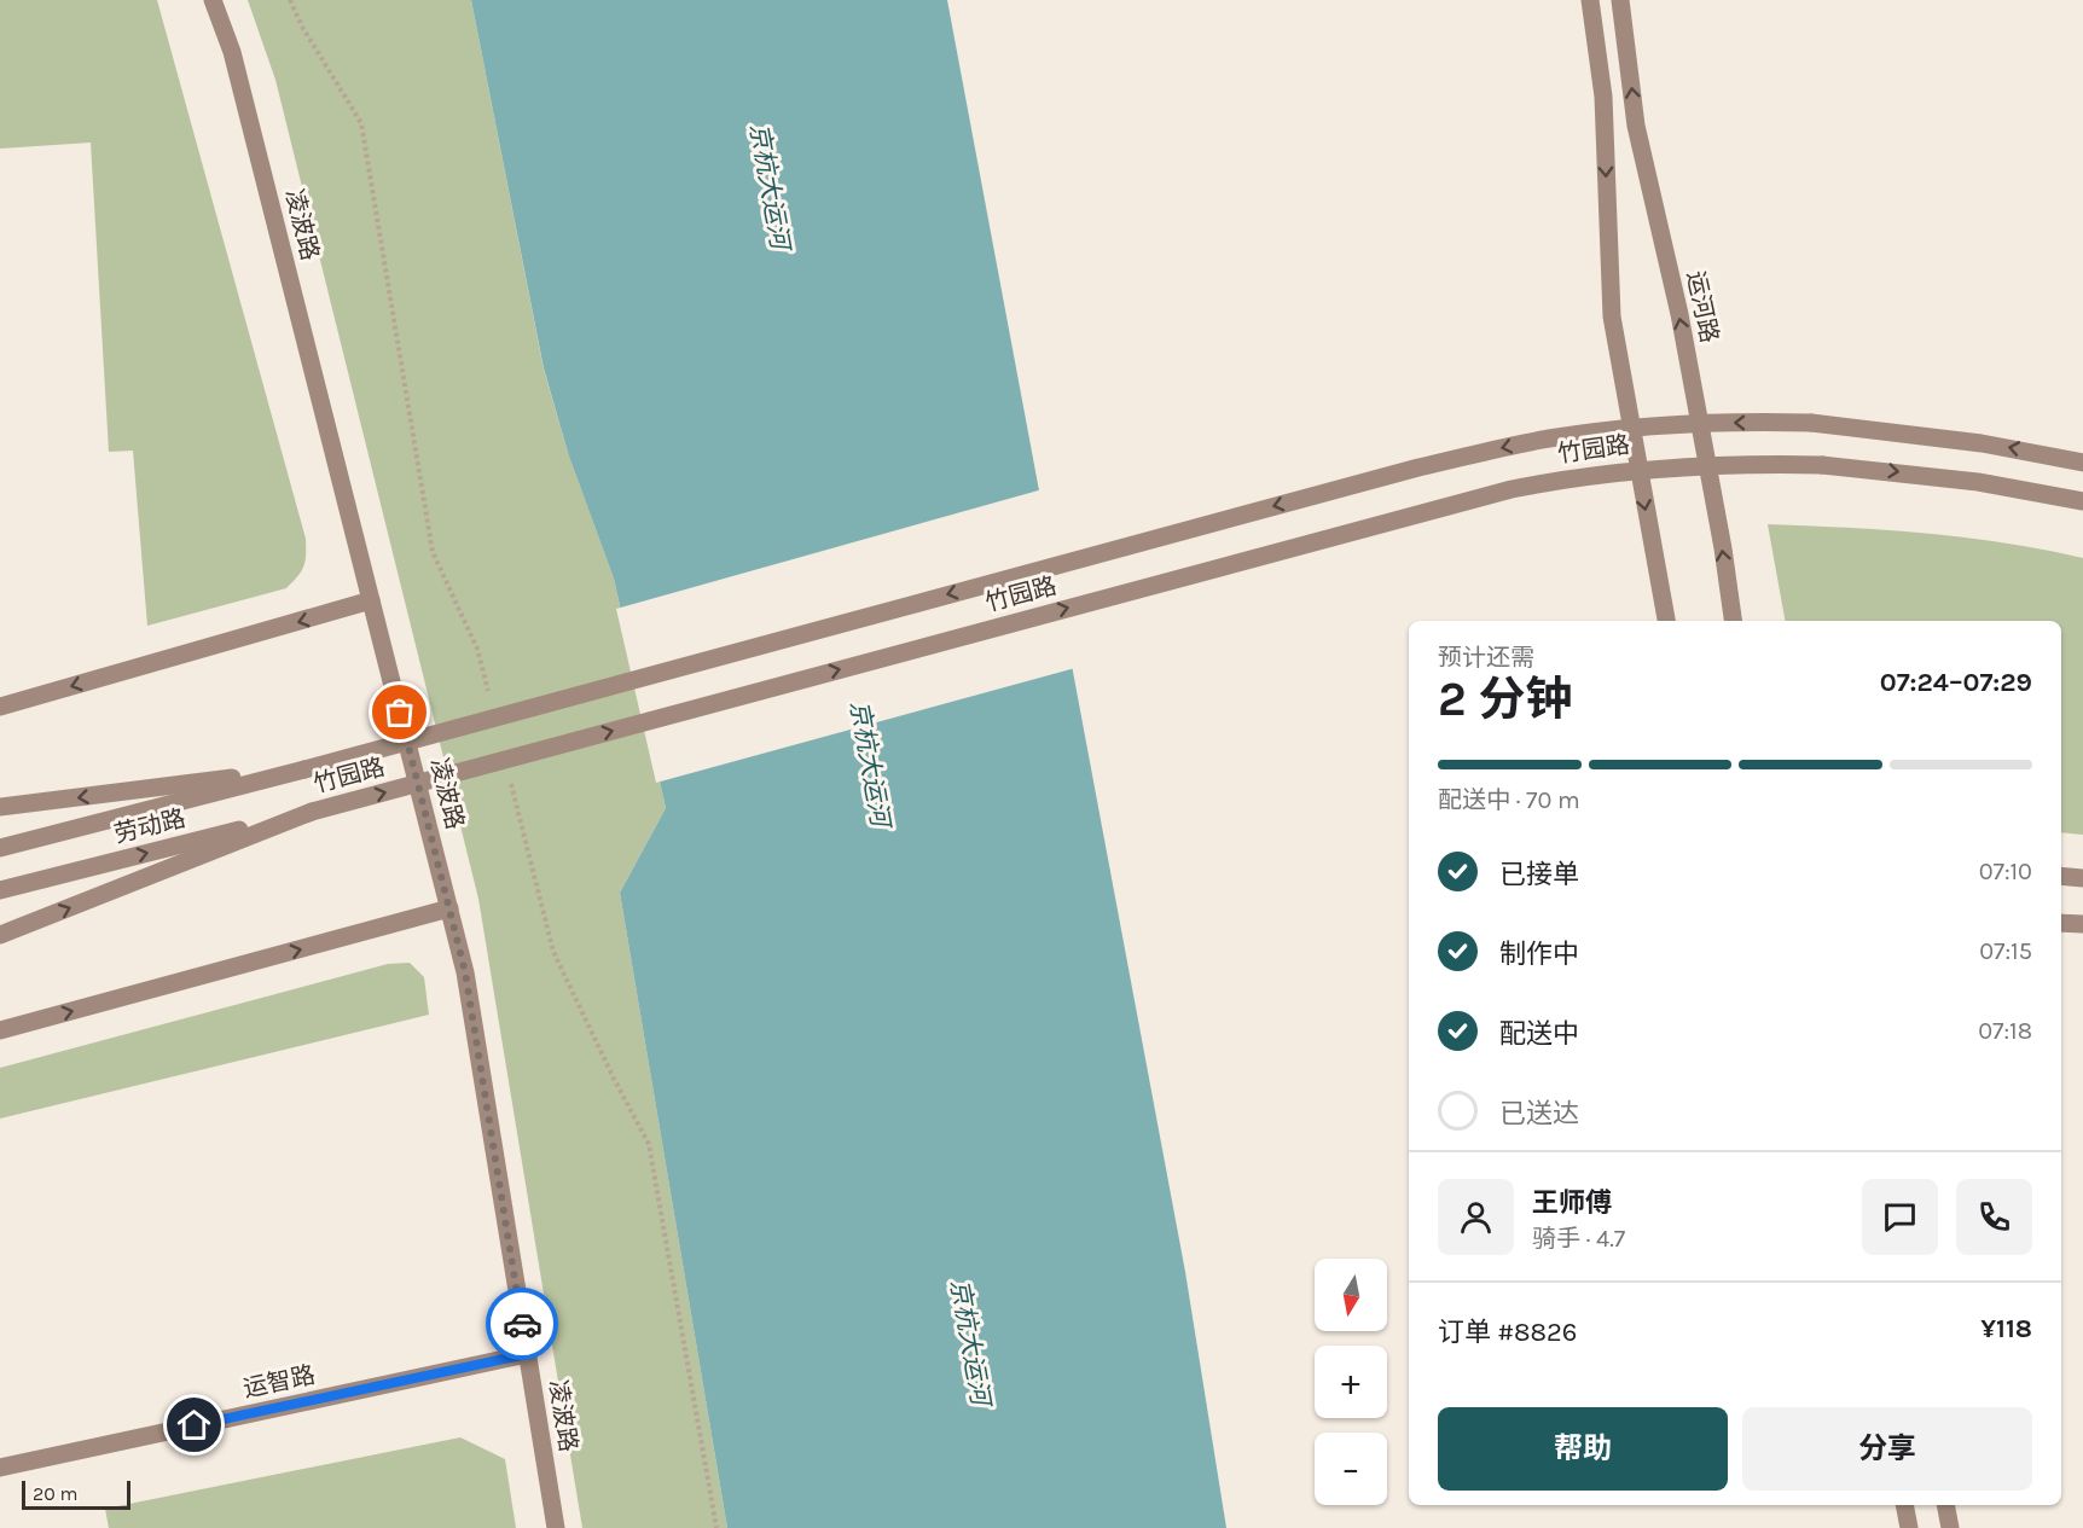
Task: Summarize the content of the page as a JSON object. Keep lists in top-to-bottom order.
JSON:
{
  "streets": {
    "main road": [
      "凌波路",
      "运河路",
      "竹园路",
      "劳动路",
      "运智路"
    ]
  },
  "crossings": [
    ["凌波路", "运智路"],
    ["竹园路", "劳动路"]
  ],
  "water": ["京杭大运河"],
  "scale_bar": "20 m",
  "north": "bottom",
  "page": {
    "heading": ["2 分钟", "预计还需", "07:24–07:29"],
    "panel": [
      "王师傅",
      "骑手 · 4.7",
      "订单 #8826",
      "¥118"
    ],
    "bar": "配送中 · 70 m",
    "list": [
      ["已接单", "07:10"],
      ["制作中", "07:15"],
      ["配送中", "07:18"],
      "已送达"
    ],
    "map_buttons": ["+", "−"],
    "buttons": ["帮助", "分享"],
    "scale": "20 m"
  }
}
